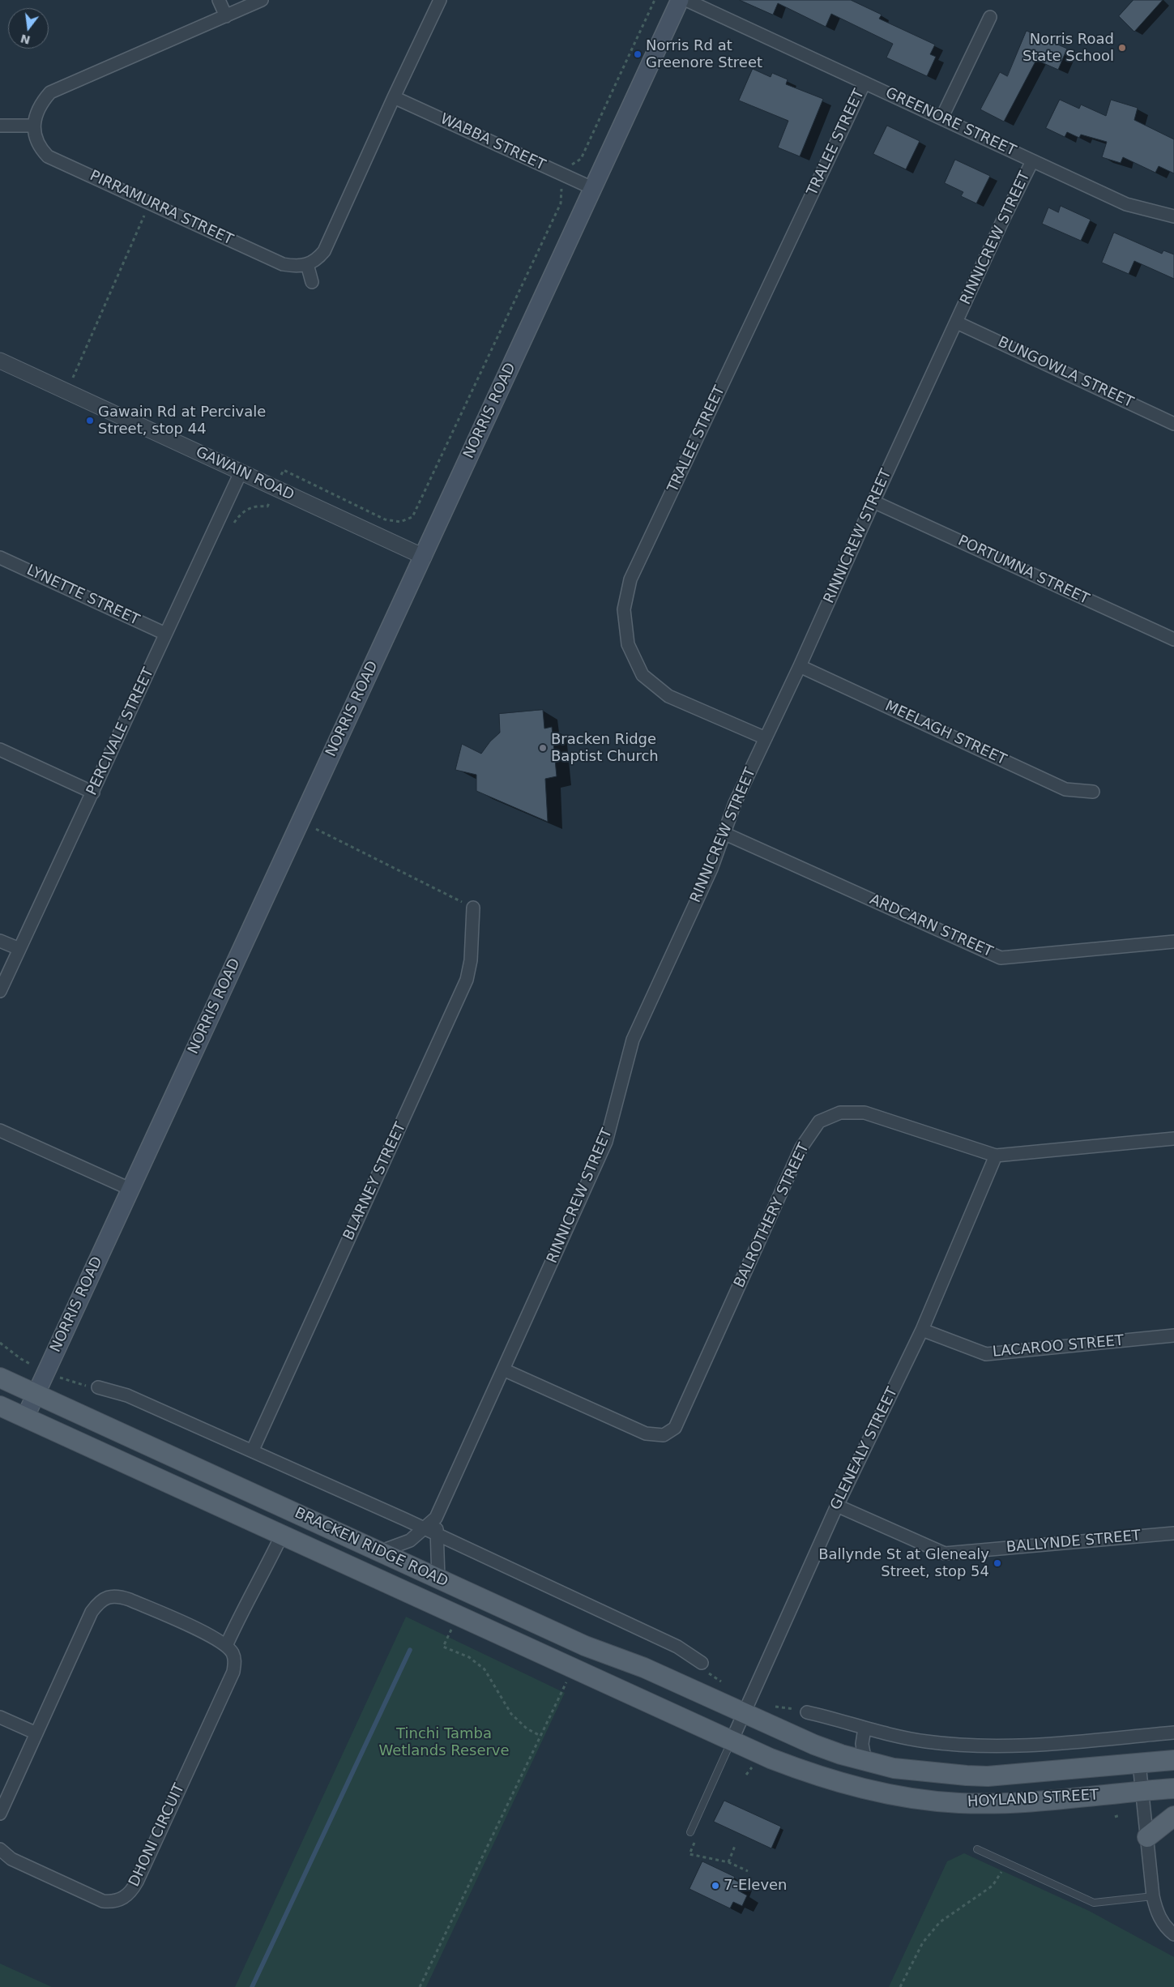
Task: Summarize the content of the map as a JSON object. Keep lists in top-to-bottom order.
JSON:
{
  "streets": {
    "main road": ["NORRIS ROAD", "BRACKEN RIDGE ROAD", "HOYLAND STREET"],
    "street": [
      "GREENORE STREET",
      "WABBA STREET",
      "TRALEE STREET",
      "PIRRAMURRA STREET",
      "RINNICREW STREET",
      "BUNGOWLA STREET",
      "GAWAIN ROAD",
      "PORTUMNA STREET",
      "LYNETTE STREET",
      "PERCIVALE STREET",
      "MEELAGH STREET",
      "ARDCARN STREET",
      "BLARNEY STREET",
      "BALROTHERY STREET",
      "LACAROO STREET",
      "GLENEALY STREET",
      "BALLYNDE STREET",
      "DHONI CIRCUIT"
    ]
  },
  "crossings": [
    ["GREENORE STREET", "TRALEE STREET"],
    ["GREENORE STREET", "RINNICREW STREET"],
    ["WABBA STREET", "NORRIS ROAD"],
    ["TRALEE STREET", "RINNICREW STREET"],
    ["RINNICREW STREET", "BUNGOWLA STREET"],
    ["RINNICREW STREET", "PORTUMNA STREET"],
    ["RINNICREW STREET", "MEELAGH STREET"],
    ["RINNICREW STREET", "ARDCARN STREET"],
    ["RINNICREW STREET", "BALROTHERY STREET"],
    ["RINNICREW STREET", "BRACKEN RIDGE ROAD"],
    ["NORRIS ROAD", "GAWAIN ROAD"],
    ["NORRIS ROAD", "BRACKEN RIDGE ROAD"],
    ["GAWAIN ROAD", "PERCIVALE STREET"],
    ["LYNETTE STREET", "PERCIVALE STREET"],
    ["BALROTHERY STREET", "GLENEALY STREET"],
    ["LACAROO STREET", "GLENEALY STREET"],
    ["GLENEALY STREET", "BALLYNDE STREET"],
    ["GLENEALY STREET", "BRACKEN RIDGE ROAD"],
    ["GLENEALY STREET", "HOYLAND STREET"],
    ["BRACKEN RIDGE ROAD", "HOYLAND STREET"]
  ],
  "parks": ["Tinchi Tamba Wetlands Reserve"],
  "places": [
    "Norris Road State School",
    "Norris Rd at Greenore Street",
    "Gawain Rd at Percivale Street, stop 44",
    "Bracken Ridge Baptist Church",
    "Ballynde St at Glenealy Street, stop 54",
    "7-Eleven"
  ],
  "north": "bottom"
}
